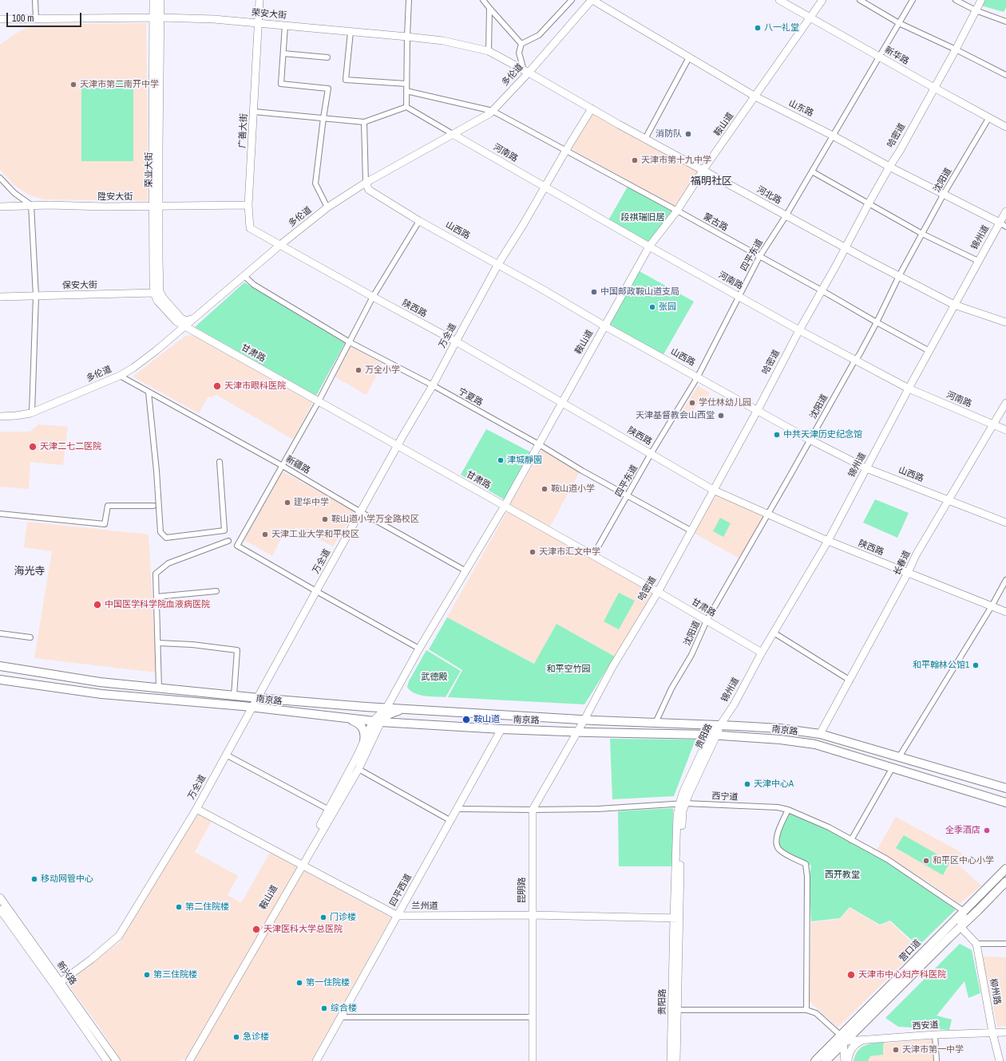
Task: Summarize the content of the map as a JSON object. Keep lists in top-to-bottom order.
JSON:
{
  "streets": {
    "main road": ["南京路", "营口道"],
    "street": [
      "荣安大街",
      "新华路",
      "多伦道",
      "山东路",
      "鞍山道",
      "广善大街",
      "哈密道",
      "河南路",
      "荣业大街",
      "沈阳道",
      "河北路",
      "陞安大街",
      "蒙古路",
      "山西路",
      "锦州道",
      "四平东道",
      "保安大街",
      "陕西路",
      "万全道",
      "甘肃路",
      "宁夏路",
      "新疆路",
      "长春道",
      "贵阳路",
      "西宁道",
      "四平西道",
      "昆明路",
      "兰州道",
      "新兴路",
      "柳州路",
      "西安道"
    ]
  },
  "crossings": [
    ["荣安大街", "多伦道"],
    ["荣安大街", "广善大街"],
    ["荣安大街", "荣业大街"],
    ["荣安大街", "河北路"],
    ["新华路", "鞍山道"],
    ["新华路", "哈密道"],
    ["新华路", "沈阳道"],
    ["新华路", "四平东道"],
    ["多伦道", "山东路"],
    ["多伦道", "广善大街"],
    ["多伦道", "河南路"],
    ["多伦道", "河北路"],
    ["多伦道", "蒙古路"],
    ["多伦道", "山西路"],
    ["多伦道", "陕西路"],
    ["多伦道", "甘肃路"],
    ["多伦道", "宁夏路"],
    ["多伦道", "新疆路"],
    ["山东路", "鞍山道"],
    ["山东路", "哈密道"],
    ["山东路", "沈阳道"],
    ["山东路", "锦州道"],
    ["山东路", "四平东道"],
    ["鞍山道", "河南路"],
    ["鞍山道", "河北路"],
    ["鞍山道", "蒙古路"],
    ["鞍山道", "山西路"],
    ["鞍山道", "陕西路"],
    ["鞍山道", "甘肃路"],
    ["鞍山道", "宁夏路"],
    ["鞍山道", "新疆路"],
    ["鞍山道", "南京路"],
    ["鞍山道", "兰州道"],
    ["广善大街", "陞安大街"],
    ["广善大街", "陕西路"],
    ["哈密道", "河南路"],
    ["哈密道", "河北路"],
    ["哈密道", "蒙古路"],
    ["哈密道", "山西路"],
    ["哈密道", "陕西路"],
    ["哈密道", "甘肃路"],
    ["哈密道", "宁夏路"],
    ["哈密道", "南京路"],
    ["哈密道", "昆明路"],
    ["河南路", "沈阳道"],
    ["河南路", "锦州道"],
    ["河南路", "四平东道"],
    ["河南路", "万全道"],
    ["河南路", "长春道"],
    ["荣业大街", "陞安大街"],
    ["荣业大街", "保安大街"],
    ["沈阳道", "河北路"],
    ["沈阳道", "蒙古路"],
    ["沈阳道", "山西路"],
    ["沈阳道", "陕西路"],
    ["沈阳道", "甘肃路"],
    ["沈阳道", "南京路"],
    ["河北路", "锦州道"],
    ["河北路", "四平东道"],
    ["河北路", "万全道"],
    ["蒙古路", "锦州道"],
    ["蒙古路", "四平东道"],
    ["蒙古路", "万全道"],
    ["山西路", "锦州道"],
    ["山西路", "四平东道"],
    ["山西路", "万全道"],
    ["山西路", "长春道"],
    ["锦州道", "陕西路"],
    ["锦州道", "甘肃路"],
    ["锦州道", "南京路"],
    ["锦州道", "贵阳路"],
    ["四平东道", "陕西路"],
    ["四平东道", "甘肃路"],
    ["四平东道", "宁夏路"],
    ["陕西路", "万全道"],
    ["陕西路", "长春道"],
    ["万全道", "甘肃路"],
    ["万全道", "宁夏路"],
    ["万全道", "新疆路"],
    ["万全道", "南京路"],
    ["万全道", "兰州道"],
    ["万全道", "新兴路"],
    ["长春道", "南京路"],
    ["南京路", "贵阳路"],
    ["南京路", "四平西道"],
    ["南京路", "昆明路"],
    ["贵阳路", "西宁道"],
    ["贵阳路", "兰州道"],
    ["西宁道", "四平西道"],
    ["西宁道", "昆明路"],
    ["西宁道", "营口道"],
    ["四平西道", "兰州道"],
    ["昆明路", "兰州道"],
    ["营口道", "西安道"],
    ["柳州路", "西安道"]
  ],
  "districts": ["福明社区", "海光寺"],
  "parks": [
    "段祺瑞旧居",
    "和平空竹园",
    "武德殿",
    "西开教堂"
  ],
  "places": [
    "八一礼堂",
    "天津市第二南开中学",
    "消防队",
    "天津市第十九中学",
    "中国邮政鞍山道支局",
    "张园",
    "万全小学",
    "天津市眼科医院",
    "学仕林幼儿园",
    "天津基督教会山西堂",
    "中共天津历史纪念馆",
    "天津二七二医院",
    "津城靜園",
    "鞍山道小学",
    "建华中学",
    "鞍山道小学万全路校区",
    "天津工业大学和平校区",
    "天津市汇文中学",
    "中国医学科学院血液病医院",
    "和平翰林公馆1",
    "鞍山道",
    "天津中心A",
    "全季酒店",
    "和平区中心小学",
    "移动网管中心",
    "第二住院楼",
    "门诊楼",
    "天津医科大学总医院",
    "第三住院楼",
    "天津市中心妇产科医院",
    "第一住院楼",
    "综合楼",
    "急诊楼",
    "天津市第一中学"
  ],
  "scale_bar": "100 m"
}
